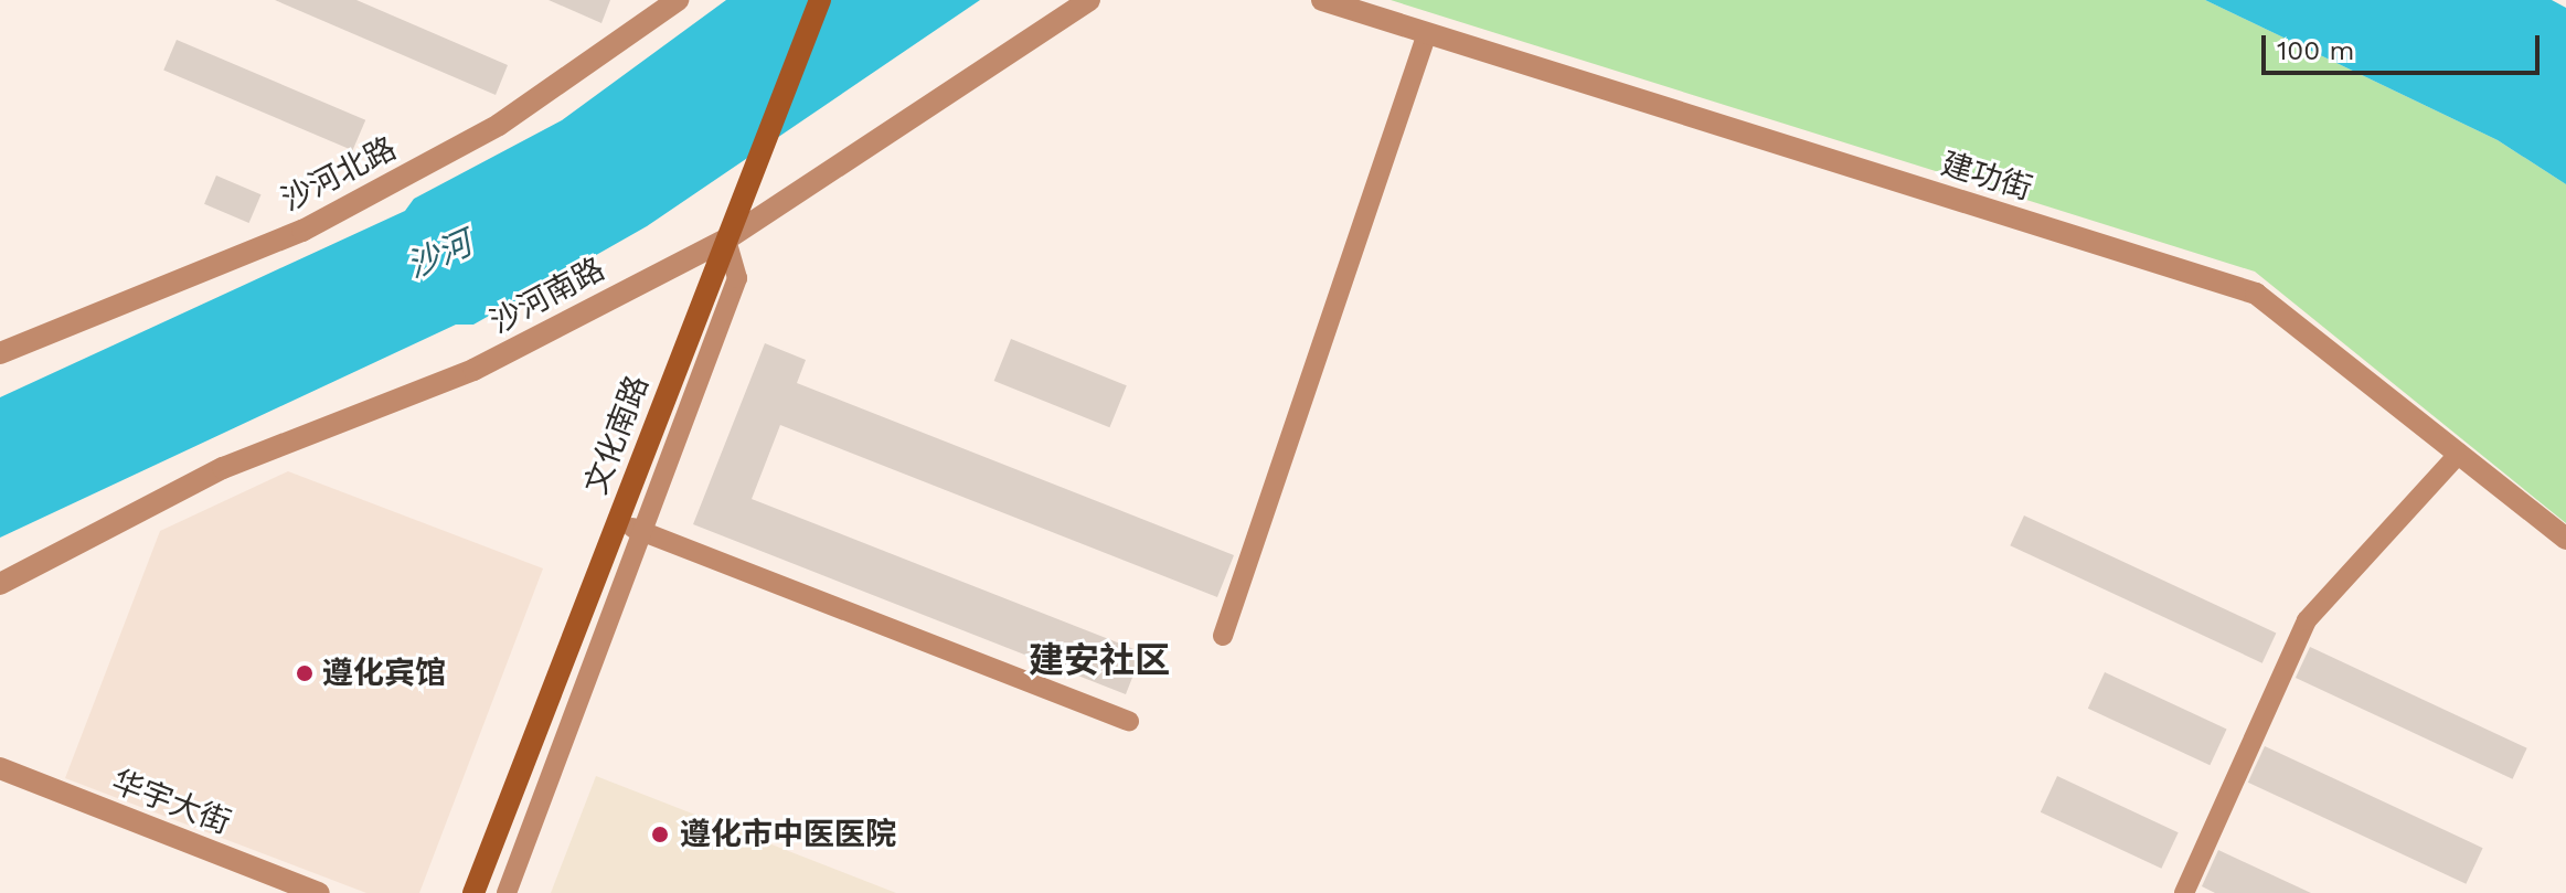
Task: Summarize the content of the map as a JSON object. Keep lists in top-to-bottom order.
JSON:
{
  "streets": {
    "main road": ["文化南路"],
    "street": [
      "沙河北路",
      "建功街",
      "沙河南路",
      "华宇大街"
    ]
  },
  "crossings": [
    ["沙河南路", "文化南路"]
  ],
  "districts": ["建安社区"],
  "water": ["沙河"],
  "places": ["遵化宾馆", "遵化市中医医院"],
  "scale_bar": "100 m"
}
